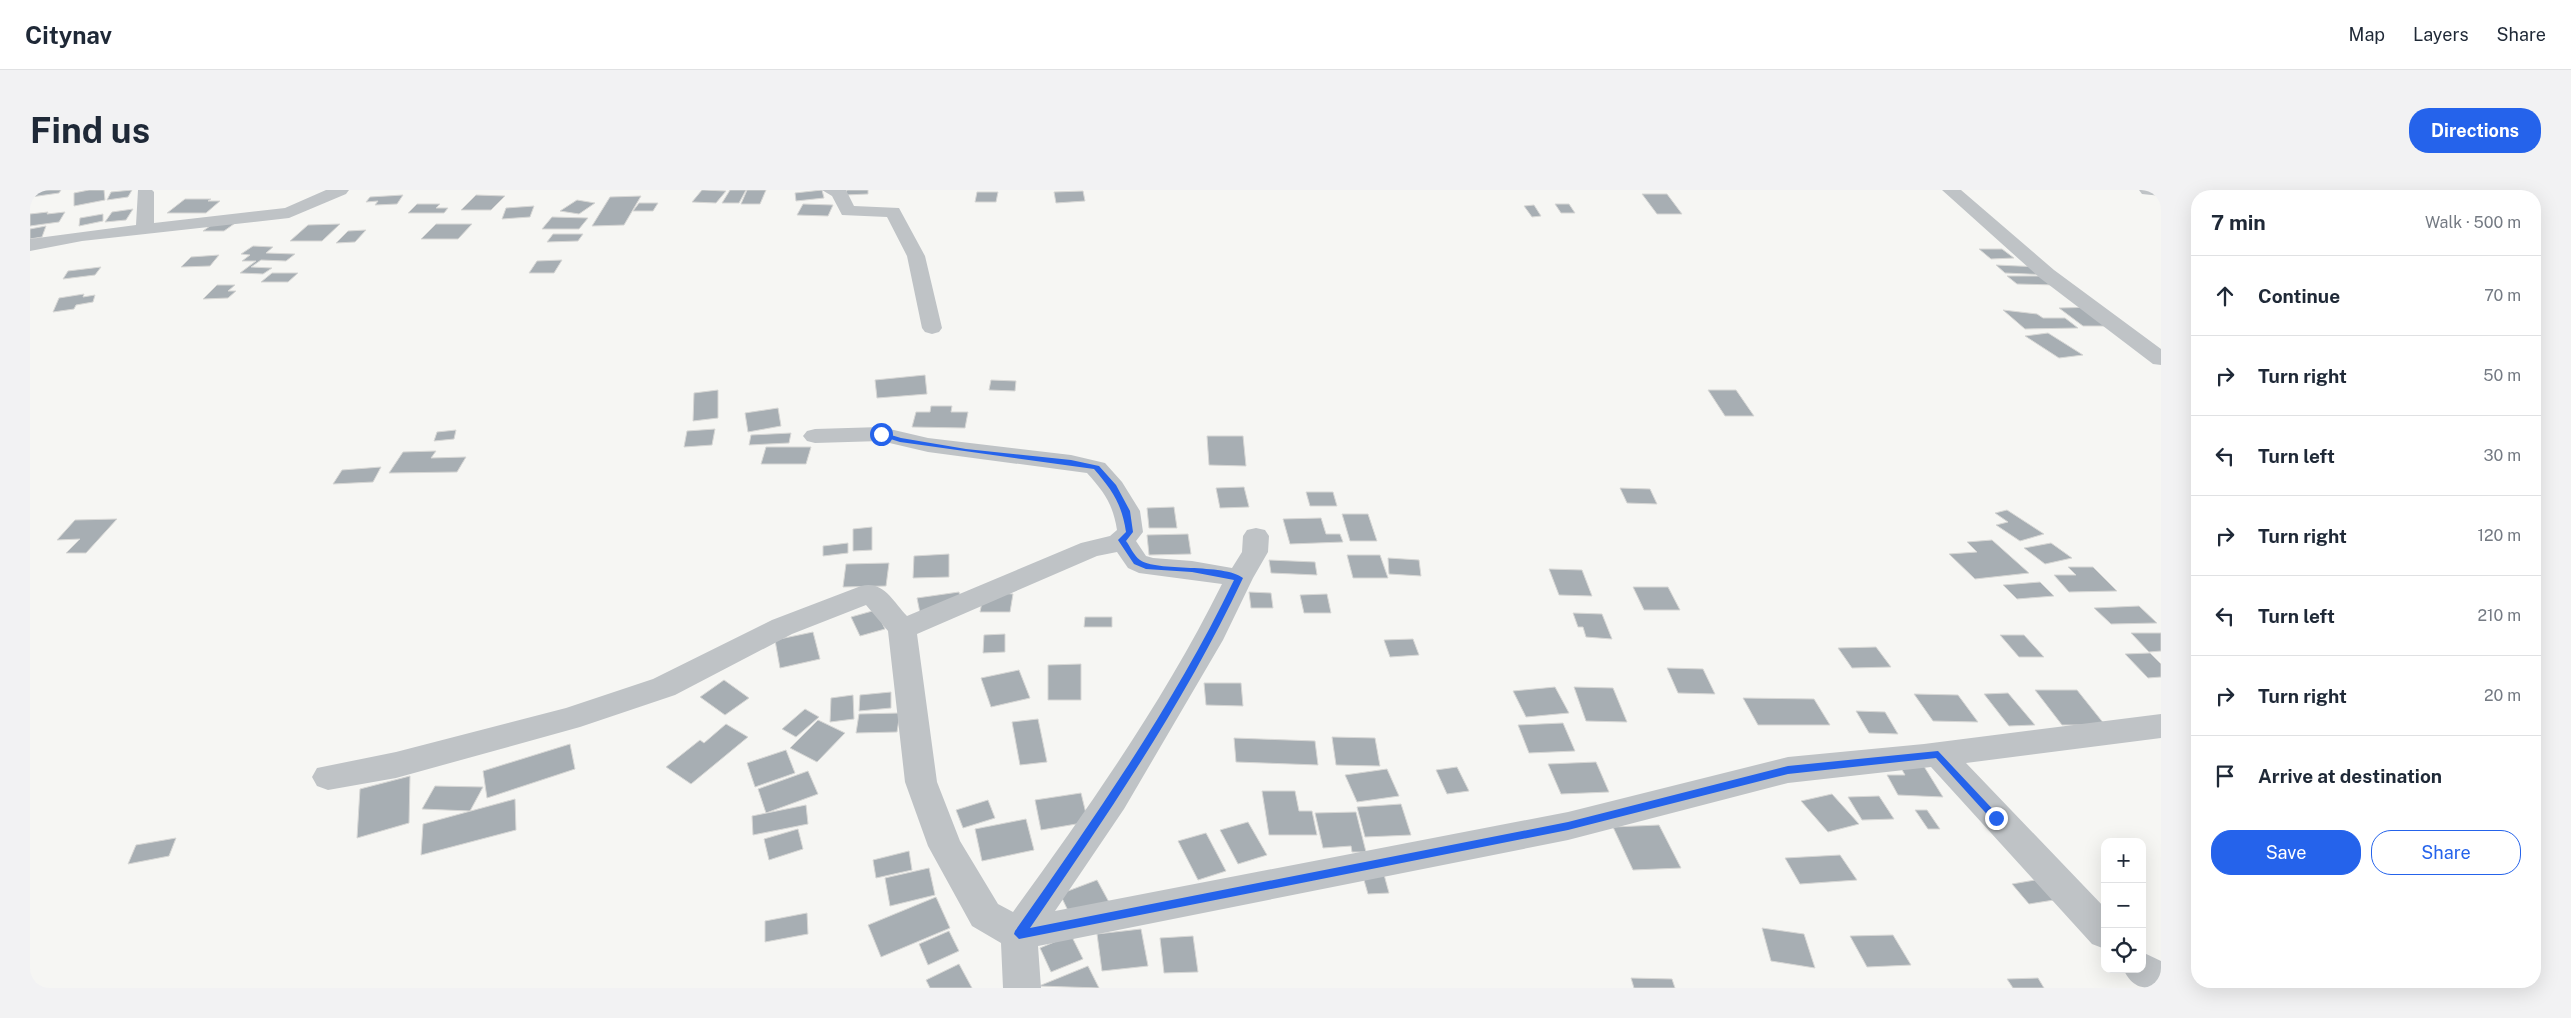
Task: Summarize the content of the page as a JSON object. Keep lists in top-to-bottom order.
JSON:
{
  "page": {
    "header": "Citynav",
    "nav": ["Map", "Layers", "Share"],
    "buttons": [
      "Directions",
      ["Save", "Share"]
    ],
    "title": "Find us",
    "heading": ["7 min", "Walk · 500 m"],
    "list": [
      ["Continue", "70 m"],
      ["Turn right", "50 m"],
      ["Turn left", "30 m"],
      ["Turn right", "120 m"],
      ["Turn left", "210 m"],
      ["Turn right", "20 m"],
      "Arrive at destination"
    ],
    "map_buttons": ["+", "−"]
  }
}
